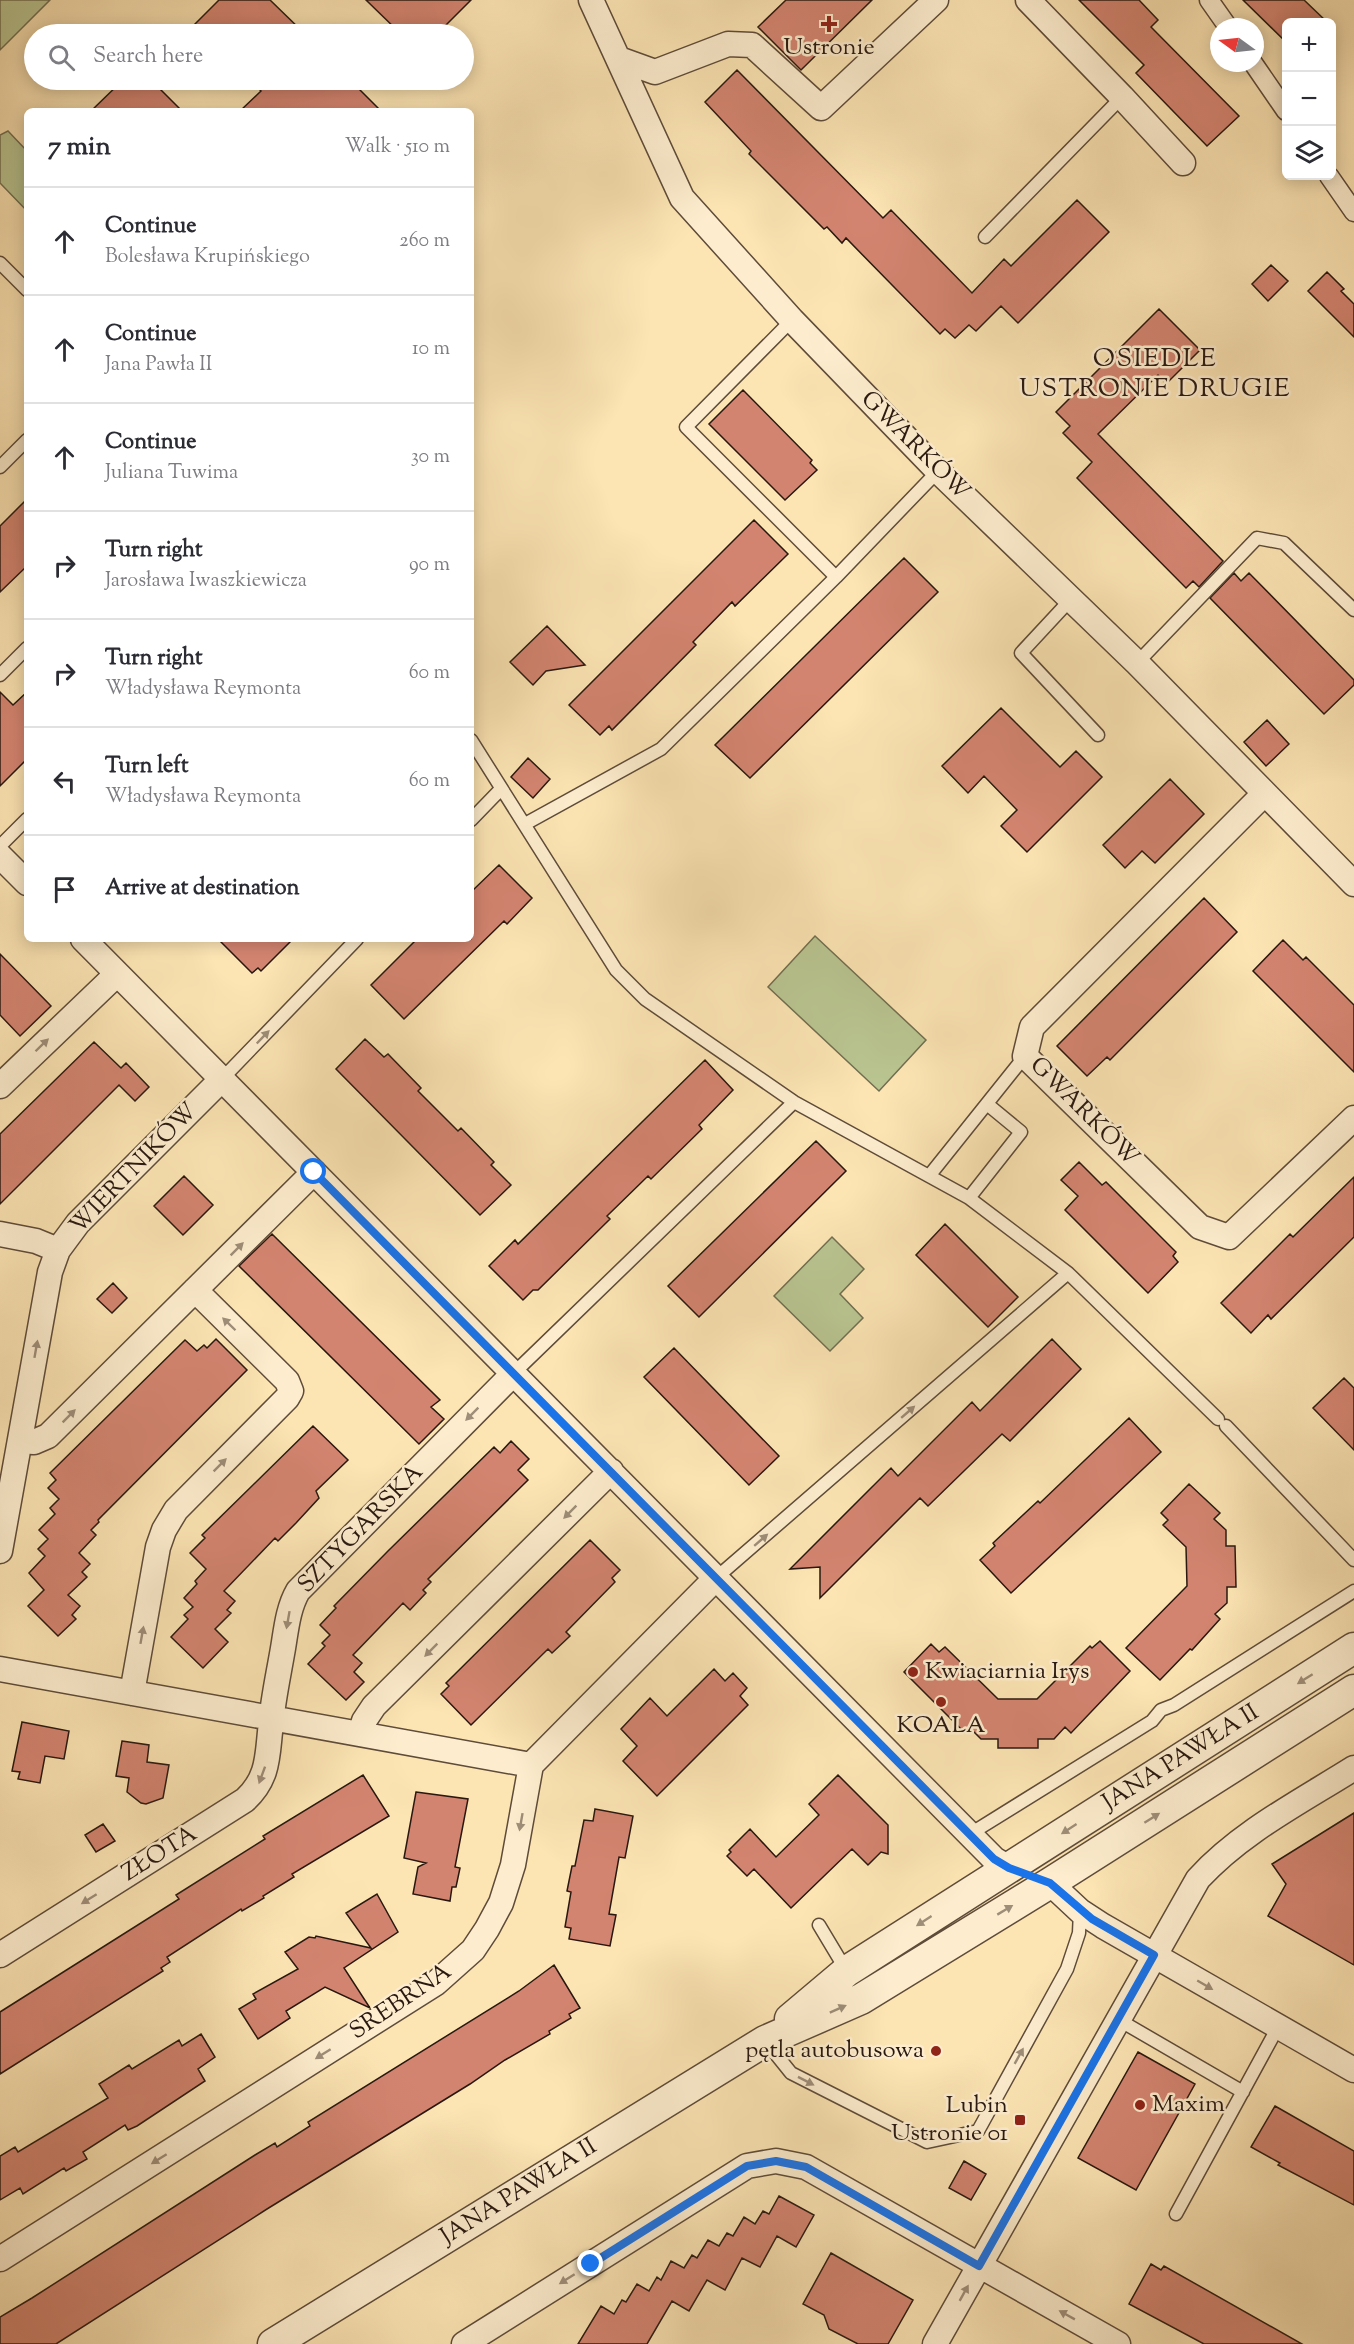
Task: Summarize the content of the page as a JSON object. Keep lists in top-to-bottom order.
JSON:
{
  "streets": {
    "street": [
      "GWARKÓW",
      "WIERTNIKÓW",
      "SZTYGARSKA",
      "JANA PAWŁA II",
      "ZŁOTA",
      "SREBRNA"
    ]
  },
  "crossings": [
    ["SZTYGARSKA", "ZŁOTA"]
  ],
  "one_way": ["WIERTNIKÓW", "ZŁOTA", "SREBRNA"],
  "districts": ["OSIEDLE USTRONIE DRUGIE"],
  "places": {
    "health": ["Ustronie"],
    "other": [
      "Kwiaciarnia Irys",
      "KOALA",
      "pętla autobusowa",
      "Maxim"
    ],
    "transit": ["Lubin Ustronie 01"]
  },
  "north": "left",
  "page": {
    "map_buttons": ["+", "−"],
    "search": "Search here",
    "heading": ["7 min", "Walk · 510 m"],
    "list": [
      ["Continue", "Bolesława Krupińskiego", "260 m"],
      ["Continue", "Jana Pawła II", "10 m"],
      ["Continue", "Juliana Tuwima", "30 m"],
      ["Turn right", "Jarosława Iwaszkiewicza", "90 m"],
      ["Turn right", "Władysława Reymonta", "60 m"],
      ["Turn left", "Władysława Reymonta", "60 m"],
      "Arrive at destination"
    ]
  }
}
